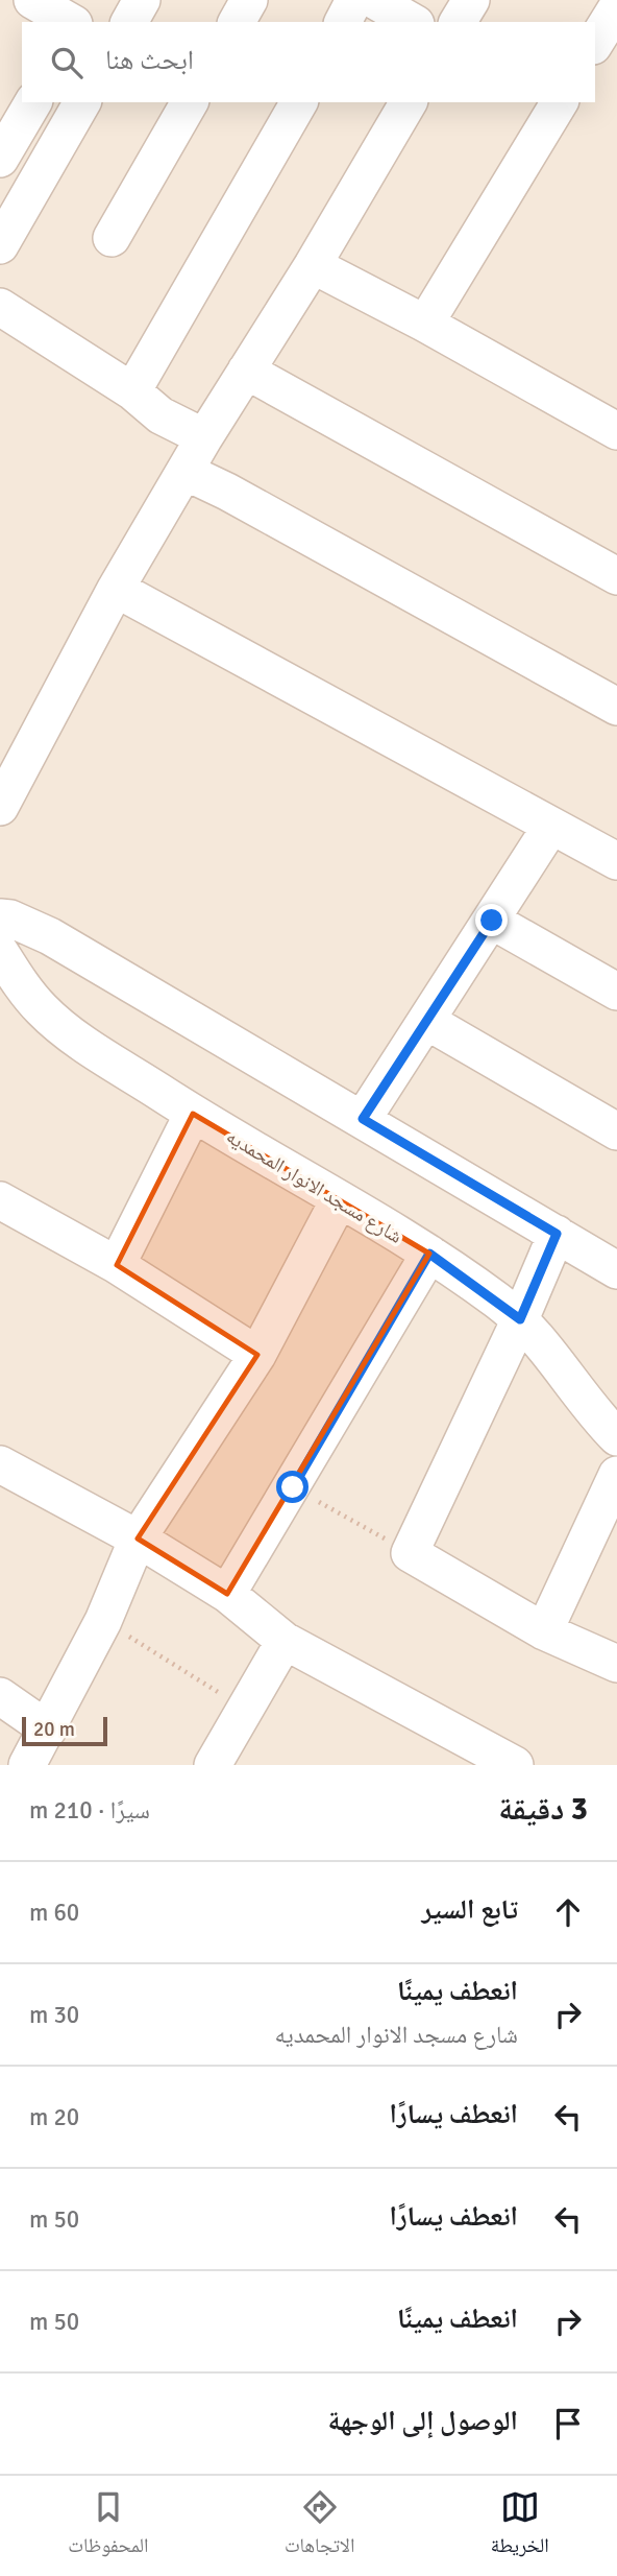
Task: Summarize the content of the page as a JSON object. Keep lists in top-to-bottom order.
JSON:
{
  "streets": {
    "street": ["شارع مسجد الانوار المحمديه"]
  },
  "scale_bar": "20 m",
  "page": {
    "search": "ابحث هنا",
    "scale": "20 m",
    "heading": ["3 دقيقة", "سيرًا · 210 m"],
    "list": [
      ["تابع السير", "60 m"],
      ["انعطف يمينًا", "شارع مسجد الانوار المحمديه", "30 m"],
      ["انعطف يسارًا", "20 m"],
      ["انعطف يسارًا", "50 m"],
      ["انعطف يمينًا", "50 m"],
      "الوصول إلى الوجهة"
    ],
    "nav": ["الخريطة", "الاتجاهات", "المحفوظات"]
  }
}
